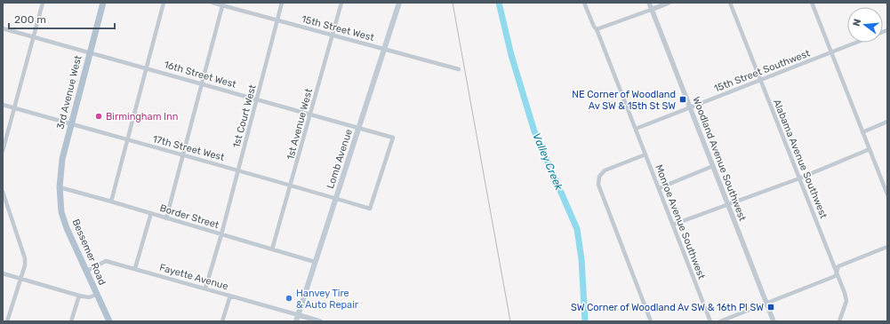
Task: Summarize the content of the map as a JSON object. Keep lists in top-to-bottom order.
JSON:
{
  "streets": {
    "main road": ["3rd Avenue West", "Lomb Avenue", "Bessemer Road"],
    "street": [
      "15th Street West",
      "15th Street Southwest",
      "16th Street West",
      "1st Court West",
      "1st Avenue West",
      "17th Street West",
      "Woodland Avenue Southwest",
      "Alabama Avenue Southwest",
      "Border Street",
      "Monroe Avenue Southwest",
      "Fayette Avenue"
    ]
  },
  "crossings": [
    ["15th Street West", "1st Court West"],
    ["15th Street West", "1st Avenue West"],
    ["15th Street West", "Lomb Avenue"],
    ["15th Street Southwest", "Woodland Avenue Southwest"],
    ["15th Street Southwest", "Alabama Avenue Southwest"],
    ["15th Street Southwest", "Monroe Avenue Southwest"],
    ["16th Street West", "3rd Avenue West"],
    ["16th Street West", "1st Court West"],
    ["16th Street West", "1st Avenue West"],
    ["16th Street West", "17th Street West"],
    ["16th Street West", "Lomb Avenue"],
    ["3rd Avenue West", "17th Street West"],
    ["3rd Avenue West", "Border Street"],
    ["3rd Avenue West", "Bessemer Road"],
    ["1st Court West", "17th Street West"],
    ["1st Court West", "Border Street"],
    ["1st Court West", "Fayette Avenue"],
    ["1st Avenue West", "17th Street West"],
    ["1st Avenue West", "Border Street"],
    ["17th Street West", "Lomb Avenue"],
    ["Lomb Avenue", "Border Street"],
    ["Lomb Avenue", "Fayette Avenue"],
    ["Border Street", "Bessemer Road"],
    ["Bessemer Road", "Fayette Avenue"]
  ],
  "water": ["Valley Creek"],
  "places": {
    "transit": ["NE Corner of Woodland Av SW & 15th St SW", "SW Corner of Woodland Av SW & 16th Pl SW"],
    "other": ["Birmingham Inn", "Hanvey Tire & Auto Repair"]
  },
  "scale_bar": "200 m",
  "north": "left"
}
